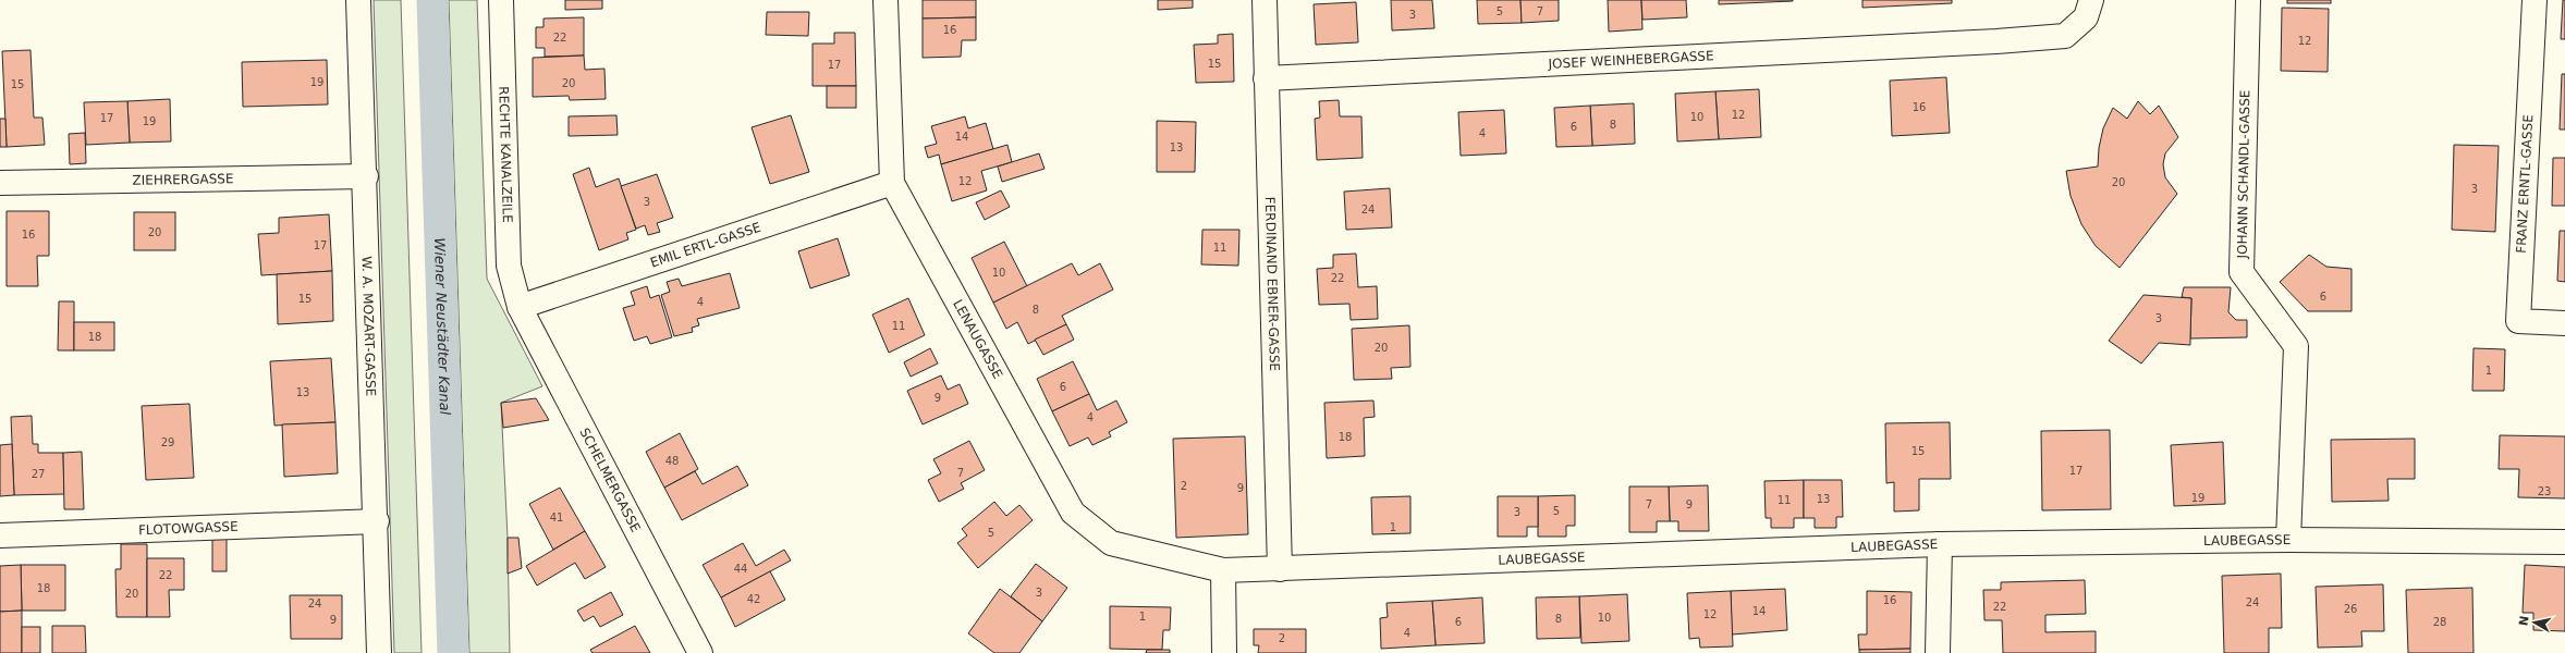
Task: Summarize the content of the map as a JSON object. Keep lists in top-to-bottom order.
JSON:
{
  "streets": {
    "street": [
      "JOSEF WEINHEBERGASSE",
      "RECHTE KANALZEILE",
      "JOHANN SCHANDL-GASSE",
      "ZIEHRERGASSE",
      "FRANZ ERNTL-GASSE",
      "EMIL ERTL-GASSE",
      "FERDINAND EBNER-GASSE",
      "W. A. MOZART-GASSE",
      "LENAUGASSE",
      "SCHELMERGASSE",
      "FLOTOWGASSE",
      "LAUBEGASSE"
    ]
  },
  "crossings": [
    ["JOSEF WEINHEBERGASSE", "FERDINAND EBNER-GASSE"],
    ["RECHTE KANALZEILE", "EMIL ERTL-GASSE"],
    ["RECHTE KANALZEILE", "SCHELMERGASSE"],
    ["JOHANN SCHANDL-GASSE", "LAUBEGASSE"],
    ["ZIEHRERGASSE", "W. A. MOZART-GASSE"],
    ["EMIL ERTL-GASSE", "LENAUGASSE"],
    ["EMIL ERTL-GASSE", "SCHELMERGASSE"],
    ["FERDINAND EBNER-GASSE", "LAUBEGASSE"],
    ["W. A. MOZART-GASSE", "FLOTOWGASSE"],
    ["LENAUGASSE", "LAUBEGASSE"]
  ],
  "water": ["Wiener Neustädter Kanal"],
  "house_numbers": [
    "5",
    "7",
    "3",
    "16",
    "22",
    "12",
    "15",
    "17",
    "19",
    "20",
    "15",
    "16",
    "12",
    "10",
    "17",
    "19",
    "8",
    "6",
    "4",
    "14",
    "13",
    "12",
    "20",
    "3",
    "3",
    "24",
    "20",
    "16",
    "17",
    "11",
    "10",
    "22",
    "6",
    "15",
    "4",
    "8",
    "3",
    "11",
    "18",
    "20",
    "1",
    "6",
    "13",
    "9",
    "4",
    "18",
    "29",
    "15",
    "48",
    "17",
    "7",
    "27",
    "2",
    "9",
    "23",
    "19",
    "13",
    "11",
    "7",
    "9",
    "5",
    "3",
    "41",
    "1",
    "5",
    "44",
    "22",
    "18",
    "3",
    "20",
    "42",
    "16",
    "24",
    "24",
    "22",
    "26",
    "14",
    "12",
    "1",
    "10",
    "8",
    "9",
    "6",
    "28",
    "4",
    "2"
  ],
  "north": "left"
}
